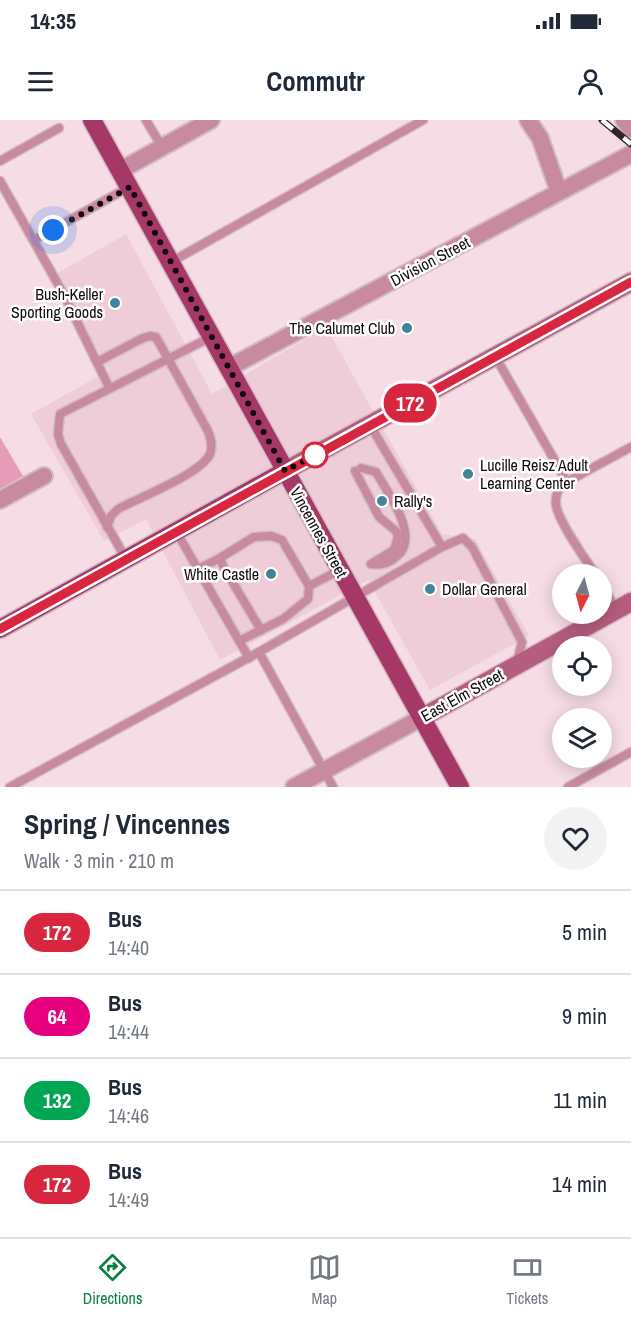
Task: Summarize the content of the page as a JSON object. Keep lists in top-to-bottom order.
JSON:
{
  "streets": {
    "main road": ["Vincennes Street", "East Elm Street"],
    "street": ["Division Street"]
  },
  "crossings": [
    ["Division Street", "Vincennes Street"],
    ["Vincennes Street", "East Elm Street"]
  ],
  "places": [
    "Bush-Keller Sporting Goods",
    "The Calumet Club",
    "Lucille Reisz Adult Learning Center",
    "Rally's",
    "White Castle",
    "Dollar General"
  ],
  "lines": ["bus line 172"],
  "north": "bottom",
  "page": {
    "status": "14:35",
    "header": "Commutr",
    "on_map": "172",
    "heading": ["Spring / Vincennes", "Walk · 3 min · 210 m"],
    "list": [
      {
        "mark": "172",
        "name": "Bus",
        "note": "14:40",
        "value": "5 min"
      },
      {
        "mark": "64",
        "name": "Bus",
        "note": "14:44",
        "value": "9 min"
      },
      {
        "mark": "132",
        "name": "Bus",
        "note": "14:46",
        "value": "11 min"
      },
      {
        "mark": "172",
        "name": "Bus",
        "note": "14:49",
        "value": "14 min"
      }
    ],
    "tabs": ["Directions", "Map", "Tickets"]
  }
}
